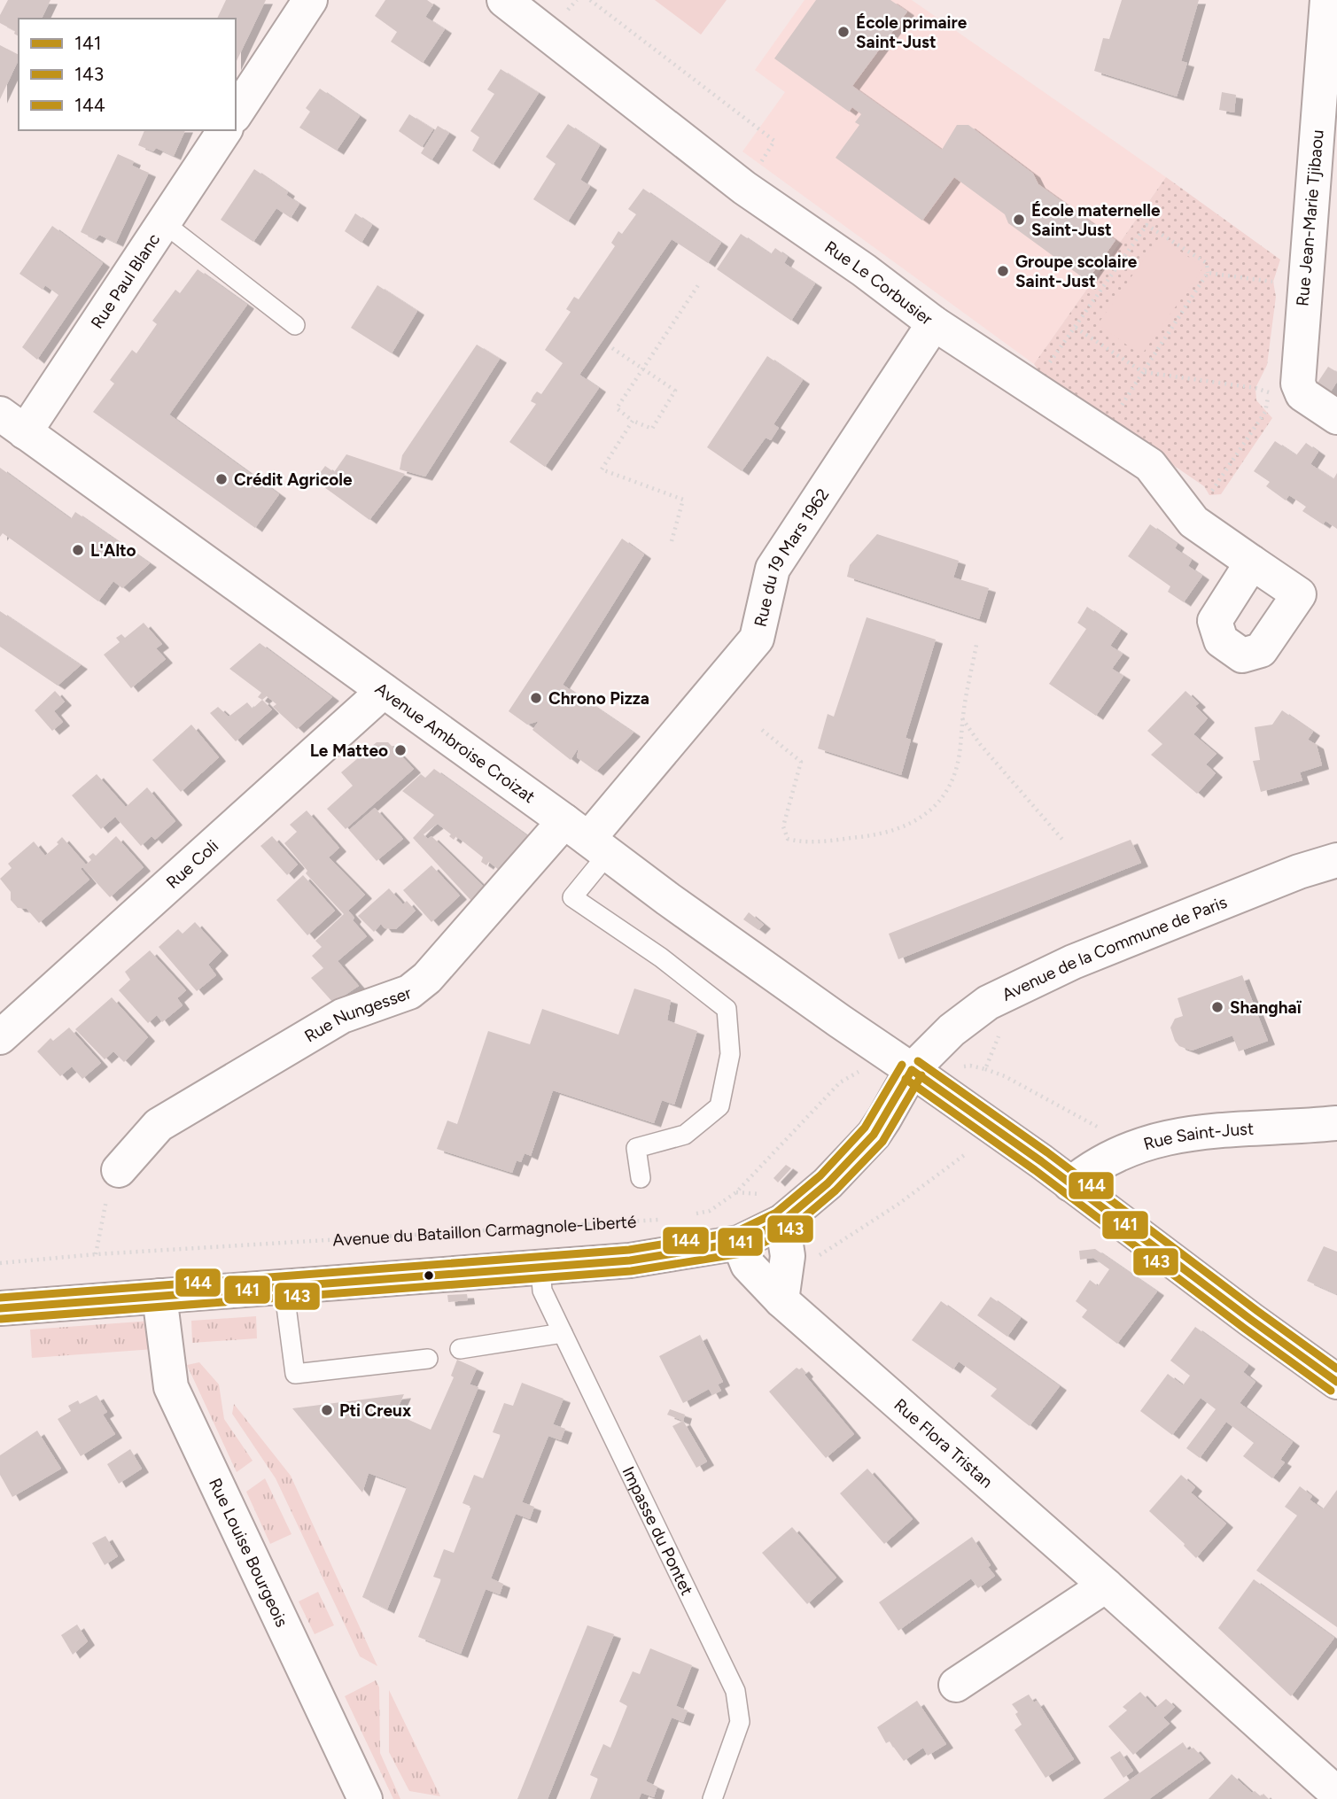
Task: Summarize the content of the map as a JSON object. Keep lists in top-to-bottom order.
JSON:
{
  "streets": {
    "street": [
      "Rue Jean-Marie Tjibaou",
      "Rue Paul Blanc",
      "Rue Le Corbusier",
      "Rue du 19 Mars 1962",
      "Avenue Ambroise Croizat",
      "Rue Coli",
      "Avenue de la Commune de Paris",
      "Rue Nungesser",
      "Rue Saint-Just",
      "Rue Flora Tristan",
      "Rue Louise Bourgeois"
    ],
    "lane": ["Impasse du Pontet"],
    "path": ["Avenue du Bataillon Carmagnole-Liberté"]
  },
  "crossings": [
    ["Rue Paul Blanc", "Avenue Ambroise Croizat"],
    ["Rue Le Corbusier", "Rue du 19 Mars 1962"],
    ["Rue du 19 Mars 1962", "Avenue Ambroise Croizat"],
    ["Rue du 19 Mars 1962", "Rue Nungesser"],
    ["Avenue Ambroise Croizat", "Rue Coli"],
    ["Avenue Ambroise Croizat", "Avenue de la Commune de Paris"],
    ["Avenue Ambroise Croizat", "Rue Nungesser"],
    ["Avenue Ambroise Croizat", "Rue Saint-Just"]
  ],
  "places": [
    "École primaire Saint-Just",
    "École maternelle Saint-Just",
    "Groupe scolaire Saint-Just",
    "Crédit Agricole",
    "L'Alto",
    "Chrono Pizza",
    "Le Matteo",
    "Shanghaï",
    "Pti Creux"
  ],
  "lines": ["transit line 144", "transit line 141", "transit line 143"],
  "legend": ["141", "143", "144"]
}
